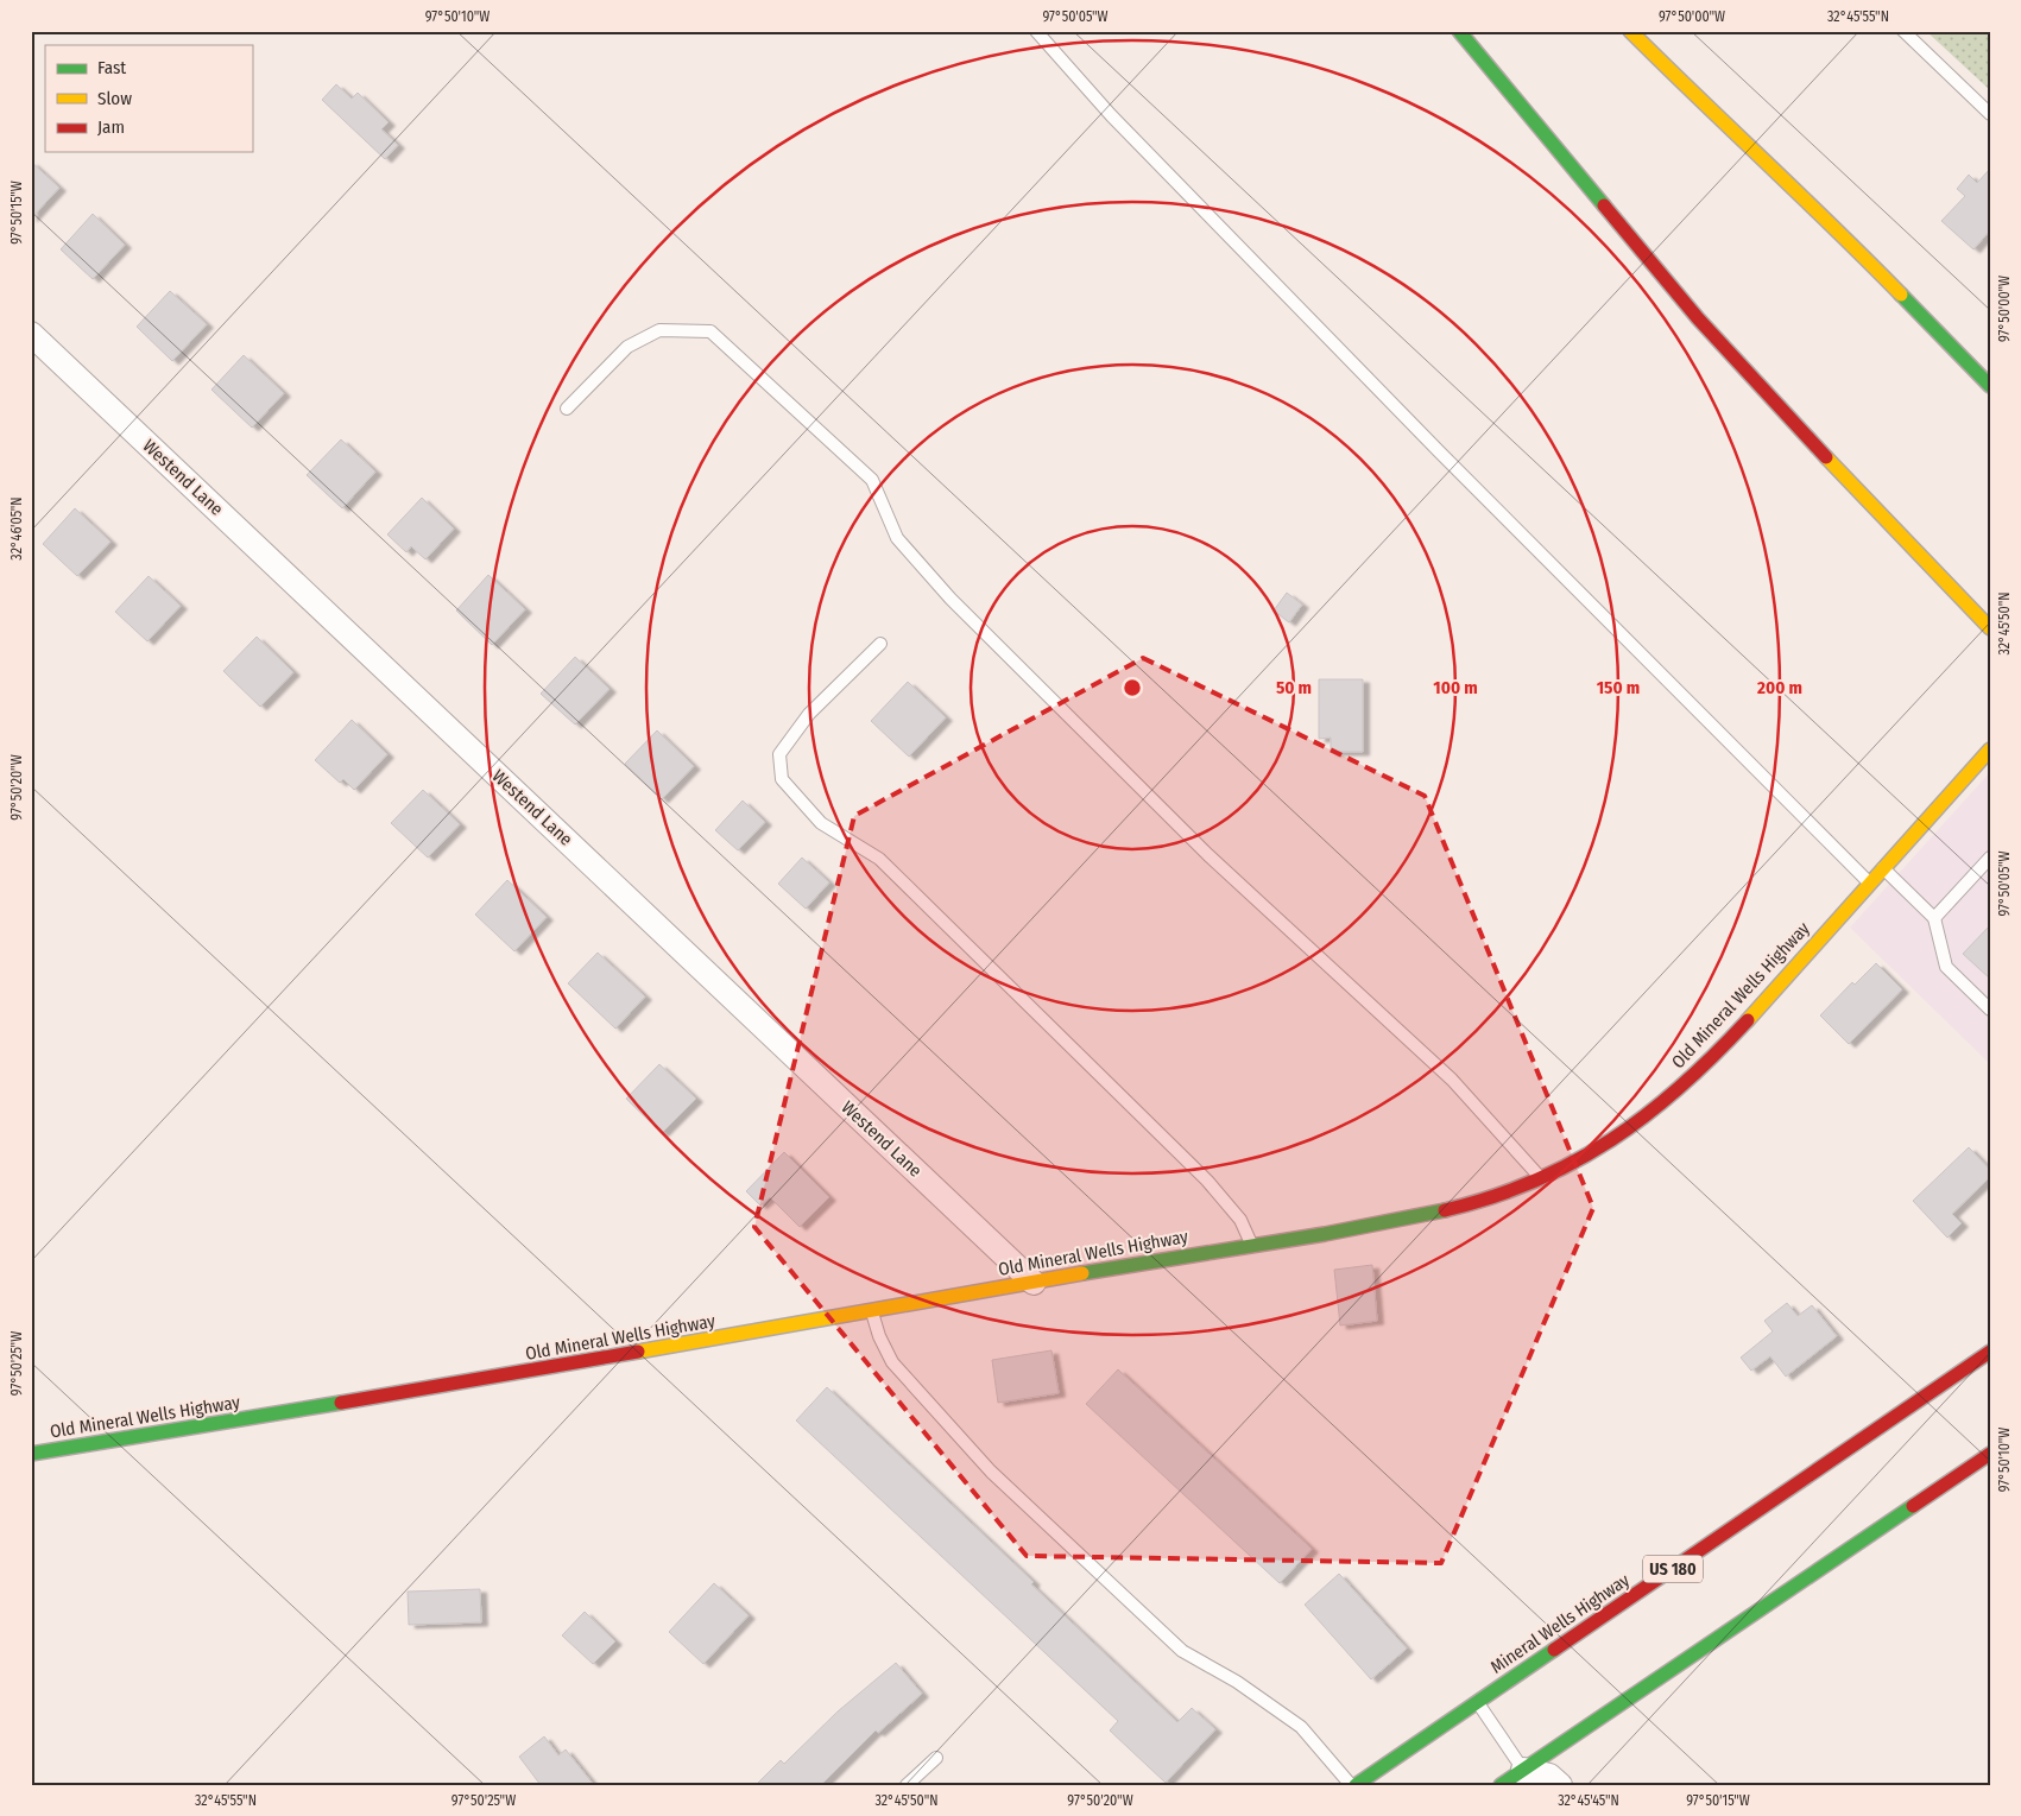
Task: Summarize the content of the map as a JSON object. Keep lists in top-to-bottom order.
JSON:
{
  "streets": {
    "main road": ["Old Mineral Wells Highway", "US 180", "Mineral Wells Highway"],
    "street": ["Westend Lane"]
  },
  "crossings": [
    ["Westend Lane", "Old Mineral Wells Highway"]
  ],
  "legend": ["Fast", "Slow", "Jam"],
  "coordinates": [
    "97°50'10\"W",
    "97°50'05\"W",
    "97°50'00\"W",
    "32°45'55\"N",
    "97°50'15\"W",
    "32°46'05\"N",
    "32°45'50\"N",
    "97°50'20\"W",
    "97°50'25\"W",
    "32°45'45\"N"
  ],
  "rings": [
    "50 m",
    "100 m",
    "150 m",
    "200 m"
  ]
}
